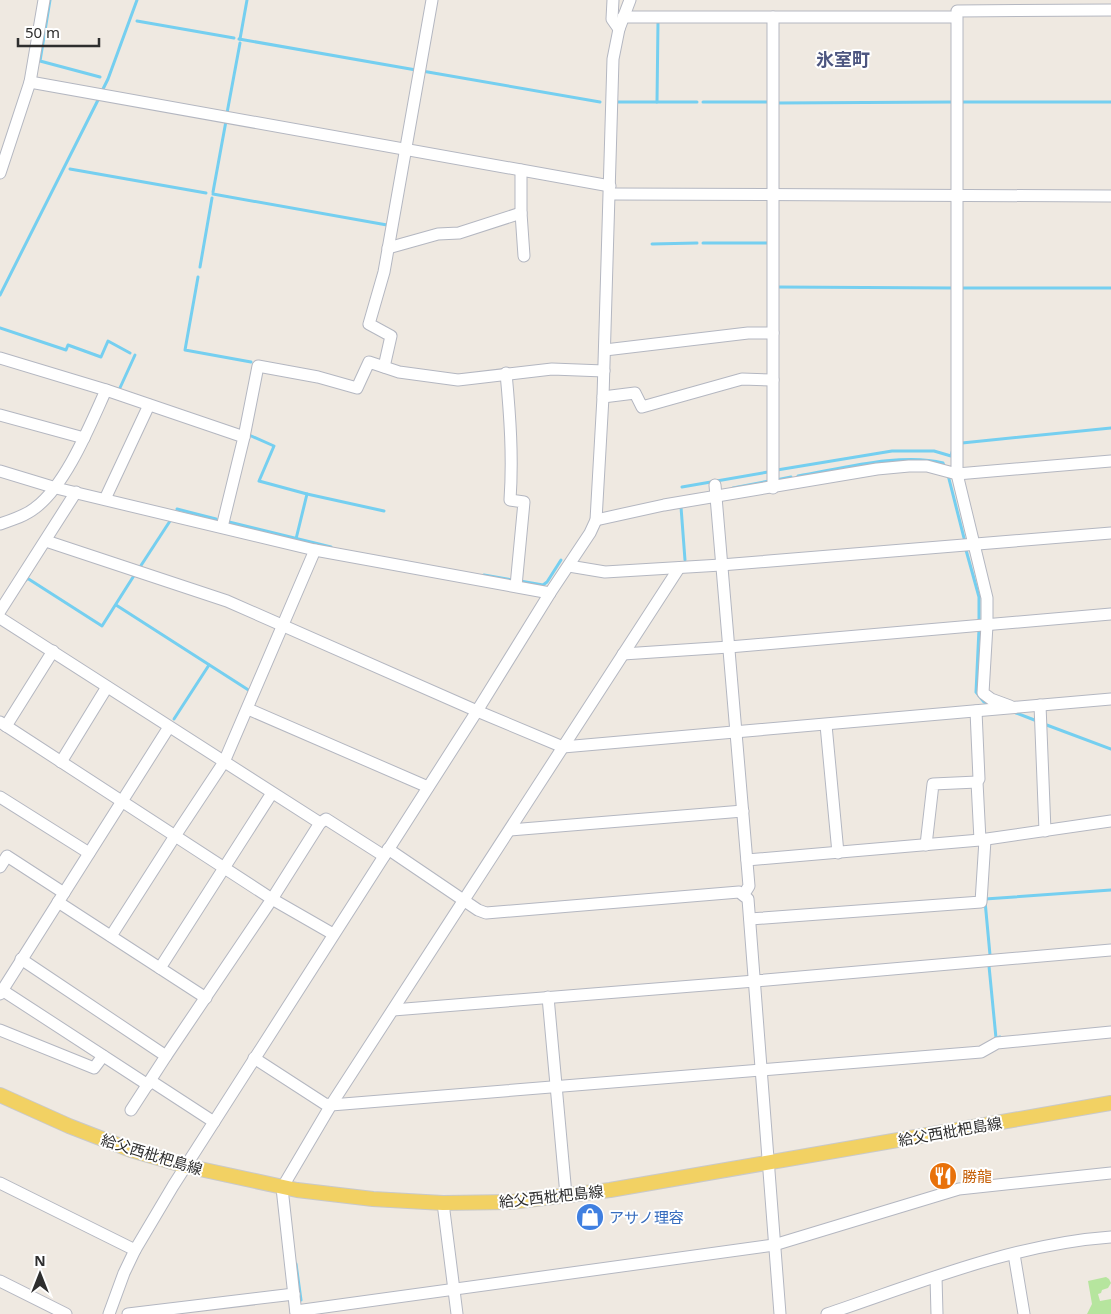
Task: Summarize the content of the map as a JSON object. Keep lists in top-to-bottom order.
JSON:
{
  "streets": {
    "main road": ["給父西枇杷島線"]
  },
  "districts": ["氷室町"],
  "places": {
    "restaurant": ["勝龍"],
    "shop": ["アサノ理容"]
  },
  "scale_bar": "50 m",
  "north": "top"
}
